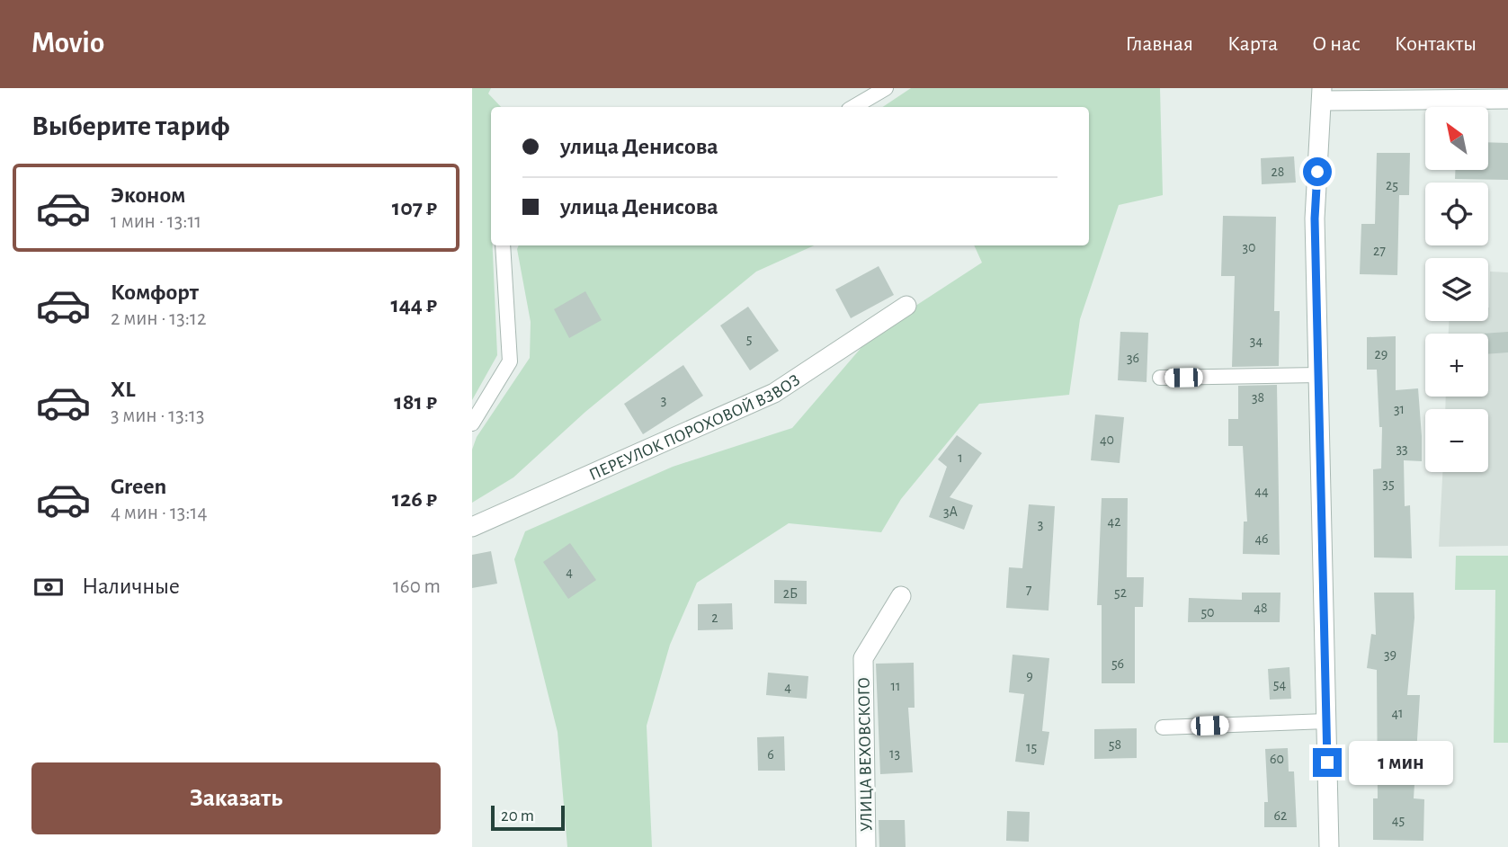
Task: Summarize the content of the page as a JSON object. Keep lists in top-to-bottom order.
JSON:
{
  "streets": {
    "street": ["ПЕРЕУЛОК ПОРОХОВОЙ ВЗВОЗ", "УЛИЦА ВЕХОВСКОГО"]
  },
  "house_numbers": [
    "28",
    "25",
    "30",
    "27",
    "5",
    "34",
    "29",
    "36",
    "38",
    "3",
    "31",
    "40",
    "33",
    "1",
    "35",
    "44",
    "3А",
    "42",
    "3",
    "46",
    "4",
    "7",
    "52",
    "2Б",
    "48",
    "50",
    "2",
    "39",
    "56",
    "9",
    "54",
    "11",
    "4",
    "41",
    "58",
    "15",
    "13",
    "6",
    "60",
    "62",
    "45"
  ],
  "scale_bar": "20 m",
  "north": "top left",
  "page": {
    "header": "Movio",
    "nav": [
      "Главная",
      "Карта",
      "О нас",
      "Контакты"
    ],
    "heading": "Выберите тариф",
    "map_buttons": ["+", "−"],
    "banner": ["улица Денисова", "улица Денисова"],
    "list": [
      {
        "name": "Эконом",
        "note": "1 мин · 13:11",
        "value": "107 ₽"
      },
      {
        "name": "Комфорт",
        "note": "2 мин · 13:12",
        "value": "144 ₽"
      },
      {
        "name": "XL",
        "note": "3 мин · 13:13",
        "value": "181 ₽"
      },
      {
        "name": "Green",
        "note": "4 мин · 13:14",
        "value": "126 ₽"
      }
    ],
    "pay": ["Наличные", "160 m"],
    "bubble": "1 мин",
    "buttons": "Заказать",
    "scale": "20 m"
  }
}
